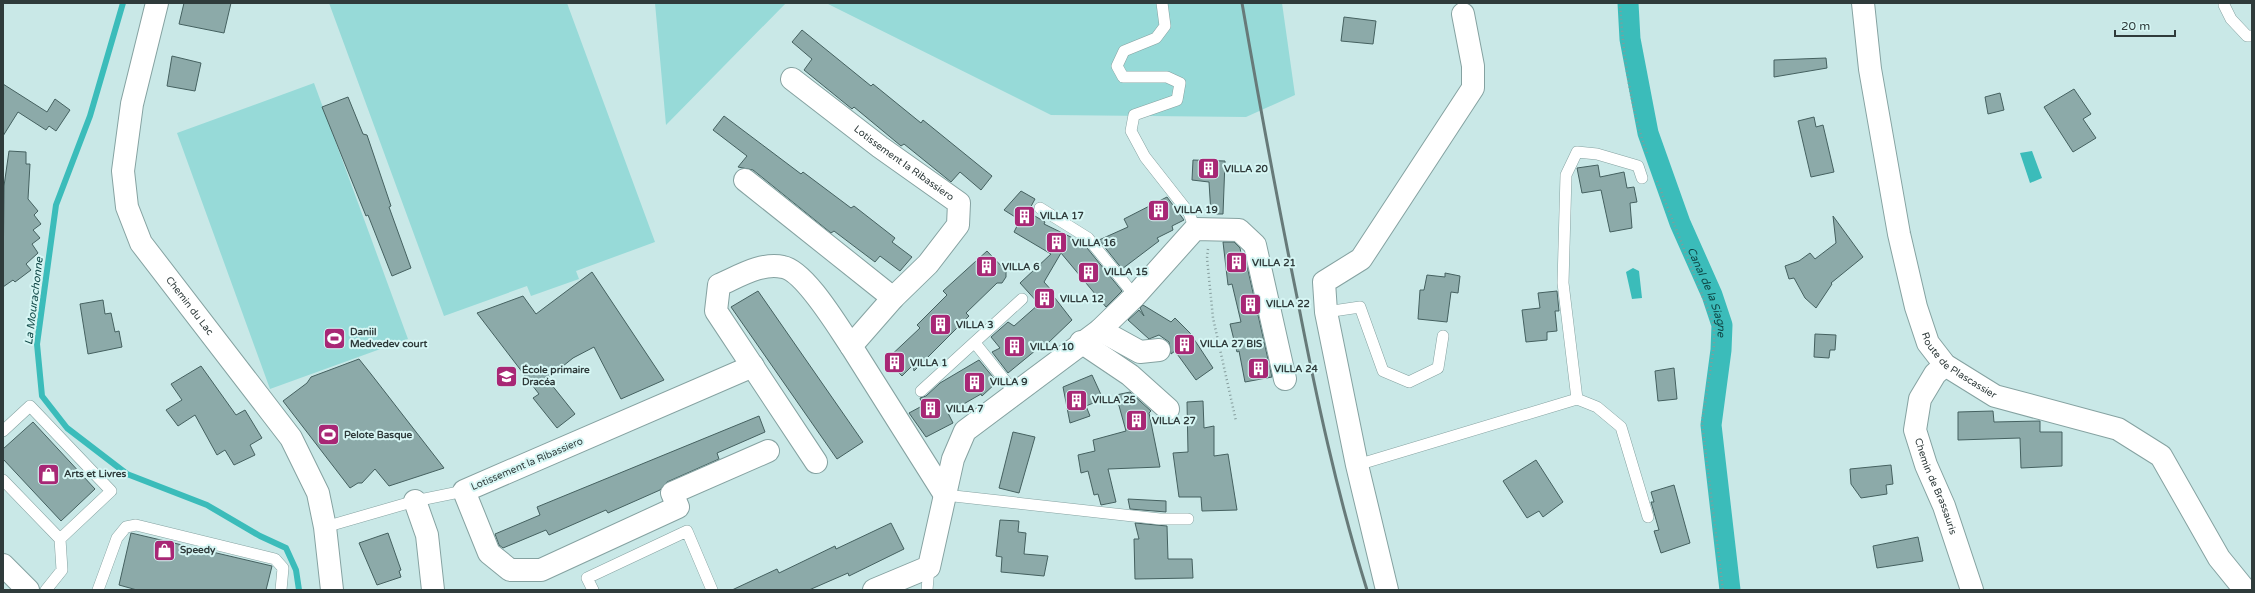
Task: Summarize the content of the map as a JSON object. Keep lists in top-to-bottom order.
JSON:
{
  "streets": {
    "street": [
      "Lotissement la Ribassiero",
      "Chemin du Lac",
      "Route de Plascassier",
      "Chemin de Brassauris"
    ]
  },
  "crossings": [
    ["Route de Plascassier", "Chemin de Brassauris"]
  ],
  "water": ["Canal de la Siagne", "La Mourachonne"],
  "places": {
    "building": [
      "VILLA 20",
      "VILLA 19",
      "VILLA 17",
      "VILLA 16",
      "VILLA 21",
      "VILLA 6",
      "VILLA 15",
      "VILLA 12",
      "VILLA 22",
      "VILLA 3",
      "VILLA 27 BIS",
      "VILLA 10",
      "VILLA 1",
      "VILLA 24",
      "VILLA 9",
      "VILLA 25",
      "VILLA 7",
      "VILLA 27"
    ],
    "sports": ["Daniil Medvedev court", "Pelote Basque"],
    "school or university": ["École primaire Dracéa"],
    "shop": ["Arts et Livres", "Speedy"]
  },
  "scale_bar": "20 m"
}
